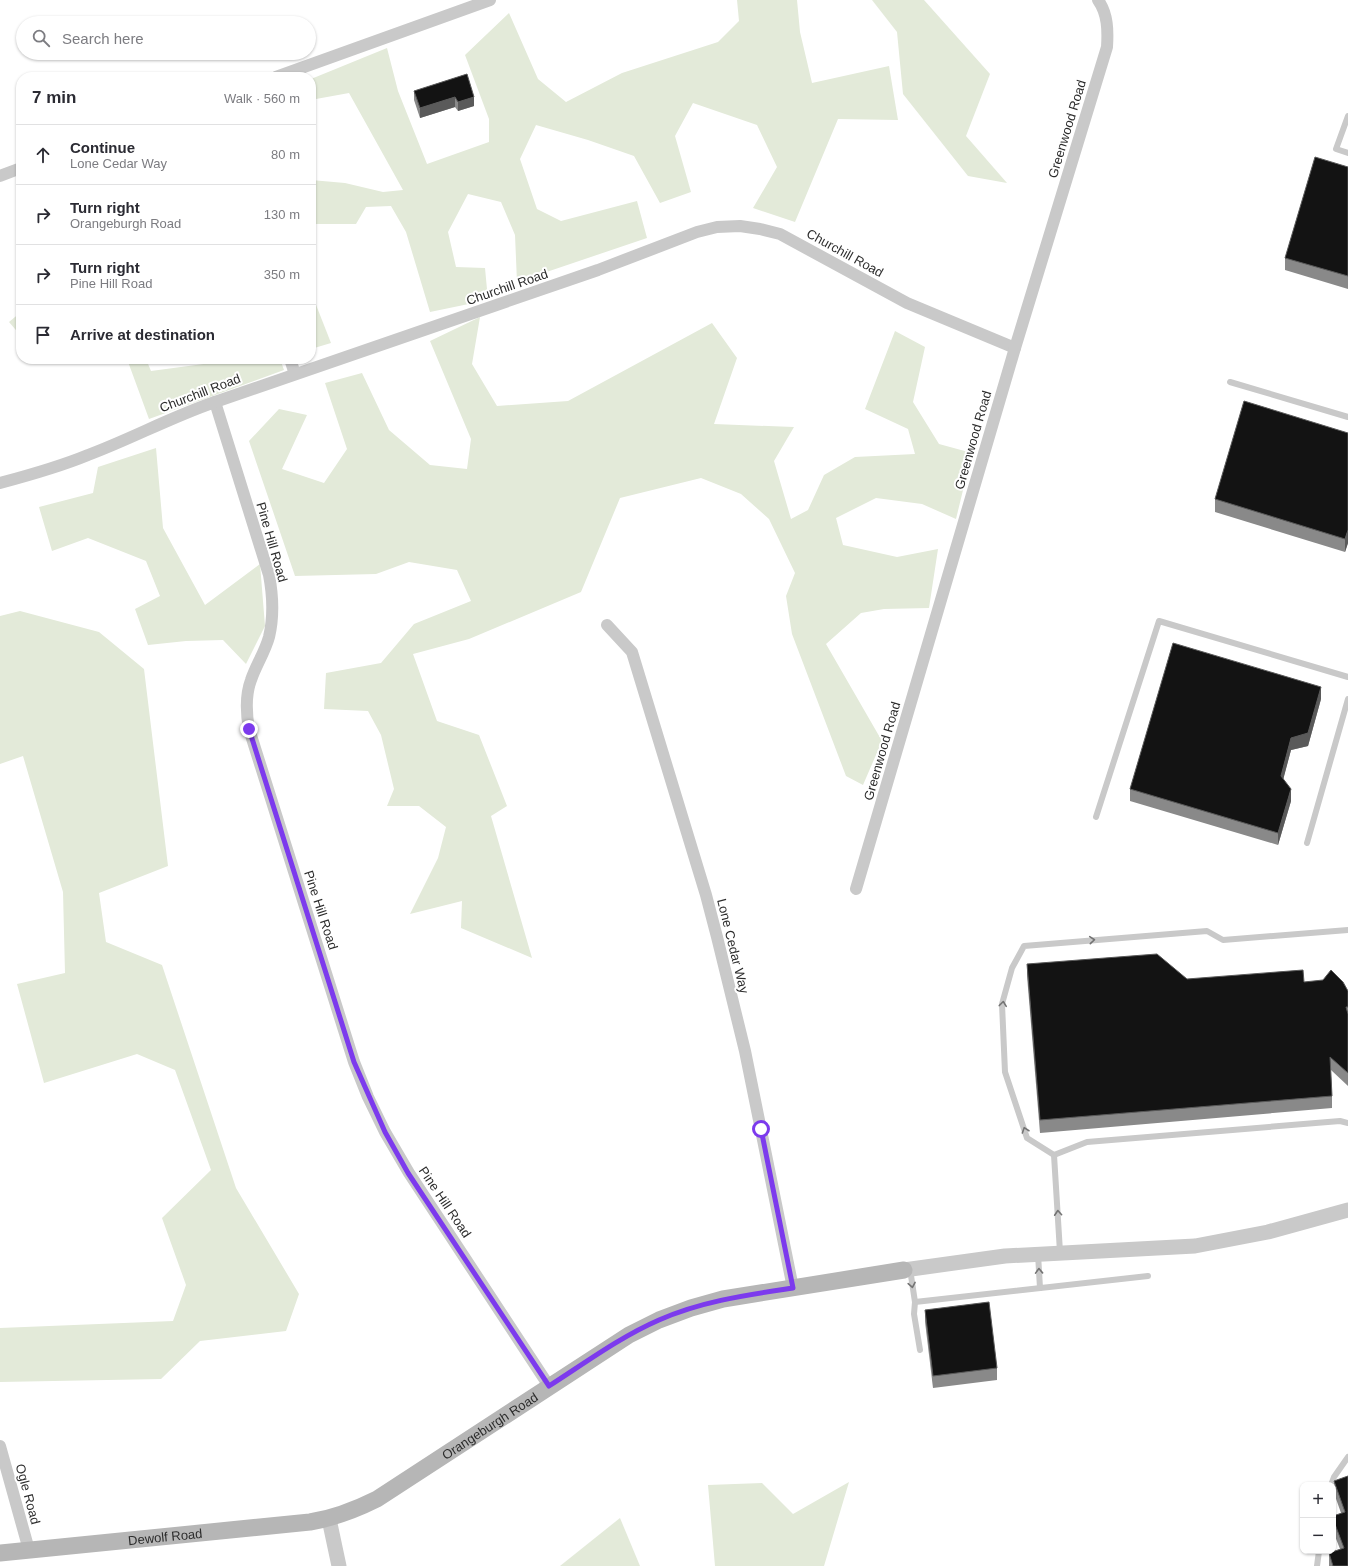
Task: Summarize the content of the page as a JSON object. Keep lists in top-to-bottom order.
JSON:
{
  "streets": {
    "main road": ["Orangeburgh Road", "Dewolf Road"],
    "street": [
      "Greenwood Road",
      "Churchill Road",
      "Pine Hill Road",
      "Lone Cedar Way",
      "Ogle Road"
    ]
  },
  "crossings": [
    ["Greenwood Road", "Churchill Road"],
    ["Churchill Road", "Pine Hill Road"],
    ["Pine Hill Road", "Orangeburgh Road"],
    ["Lone Cedar Way", "Orangeburgh Road"],
    ["Orangeburgh Road", "Dewolf Road"],
    ["Ogle Road", "Dewolf Road"]
  ],
  "page": {
    "search": "Search here",
    "heading": ["7 min", "Walk · 560 m"],
    "list": [
      ["Continue", "Lone Cedar Way", "80 m"],
      ["Turn right", "Orangeburgh Road", "130 m"],
      ["Turn right", "Pine Hill Road", "350 m"],
      "Arrive at destination"
    ],
    "map_buttons": ["+", "−"]
  }
}
